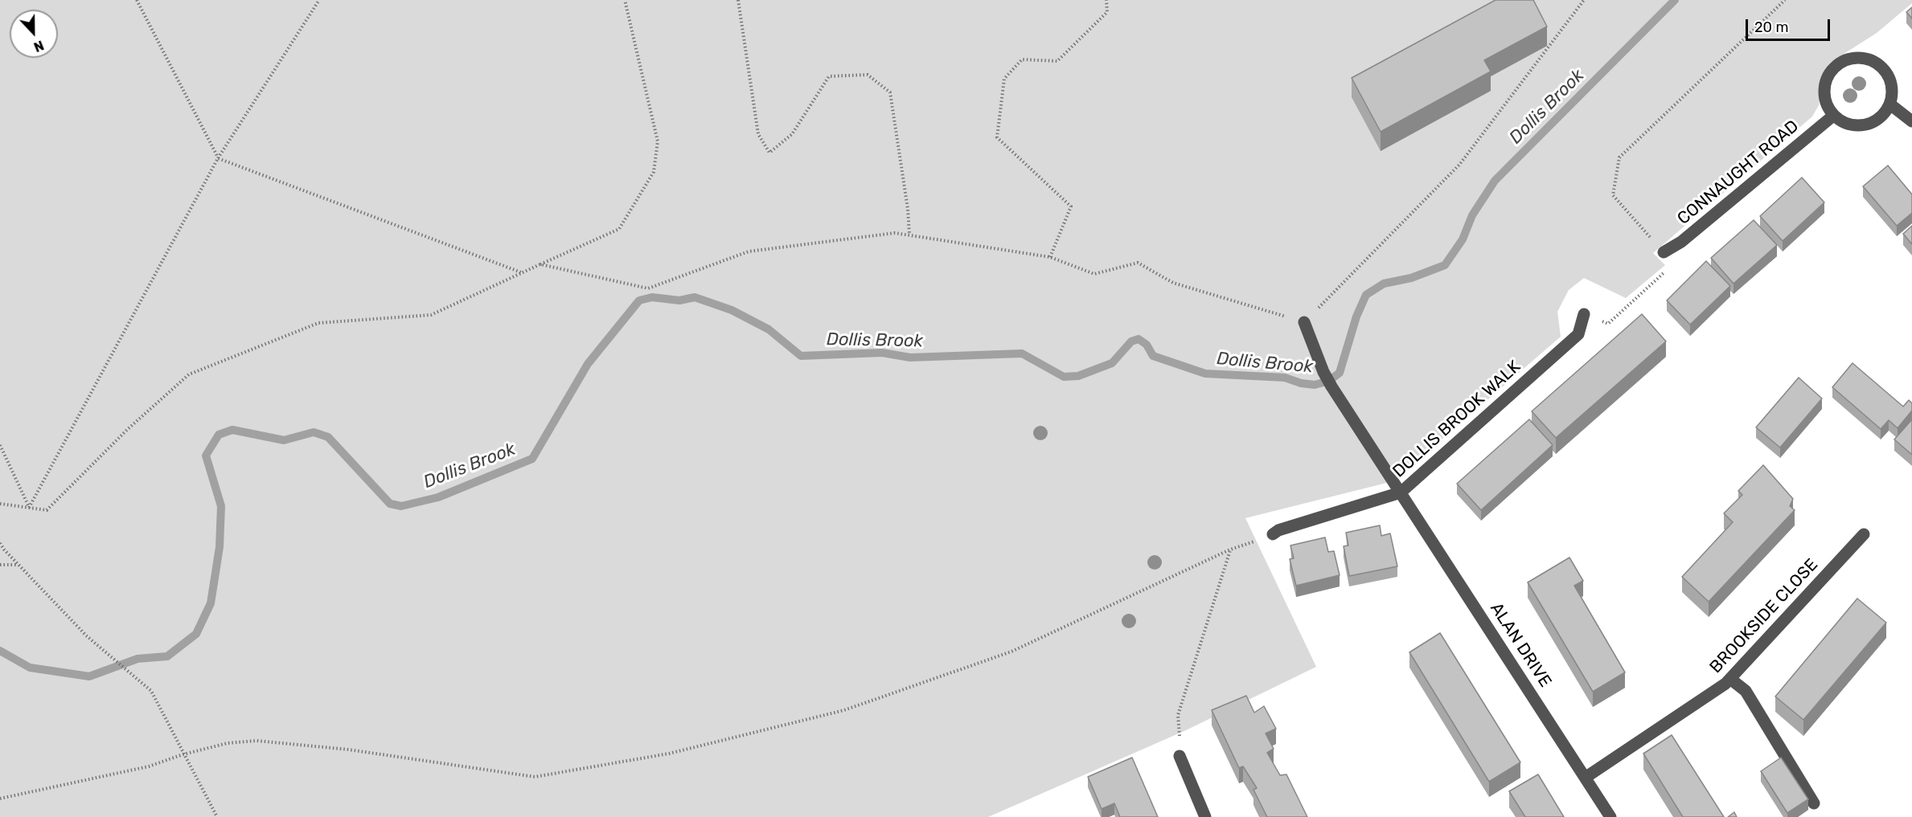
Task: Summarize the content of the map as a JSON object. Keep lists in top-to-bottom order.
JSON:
{
  "streets": {
    "street": [
      "CONNAUGHT ROAD",
      "DOLLIS BROOK WALK",
      "BROOKSIDE CLOSE",
      "ALAN DRIVE"
    ]
  },
  "crossings": [
    ["DOLLIS BROOK WALK", "ALAN DRIVE"],
    ["BROOKSIDE CLOSE", "ALAN DRIVE"]
  ],
  "water": ["Dollis Brook"],
  "scale_bar": "20 m",
  "north": "bottom"
}
